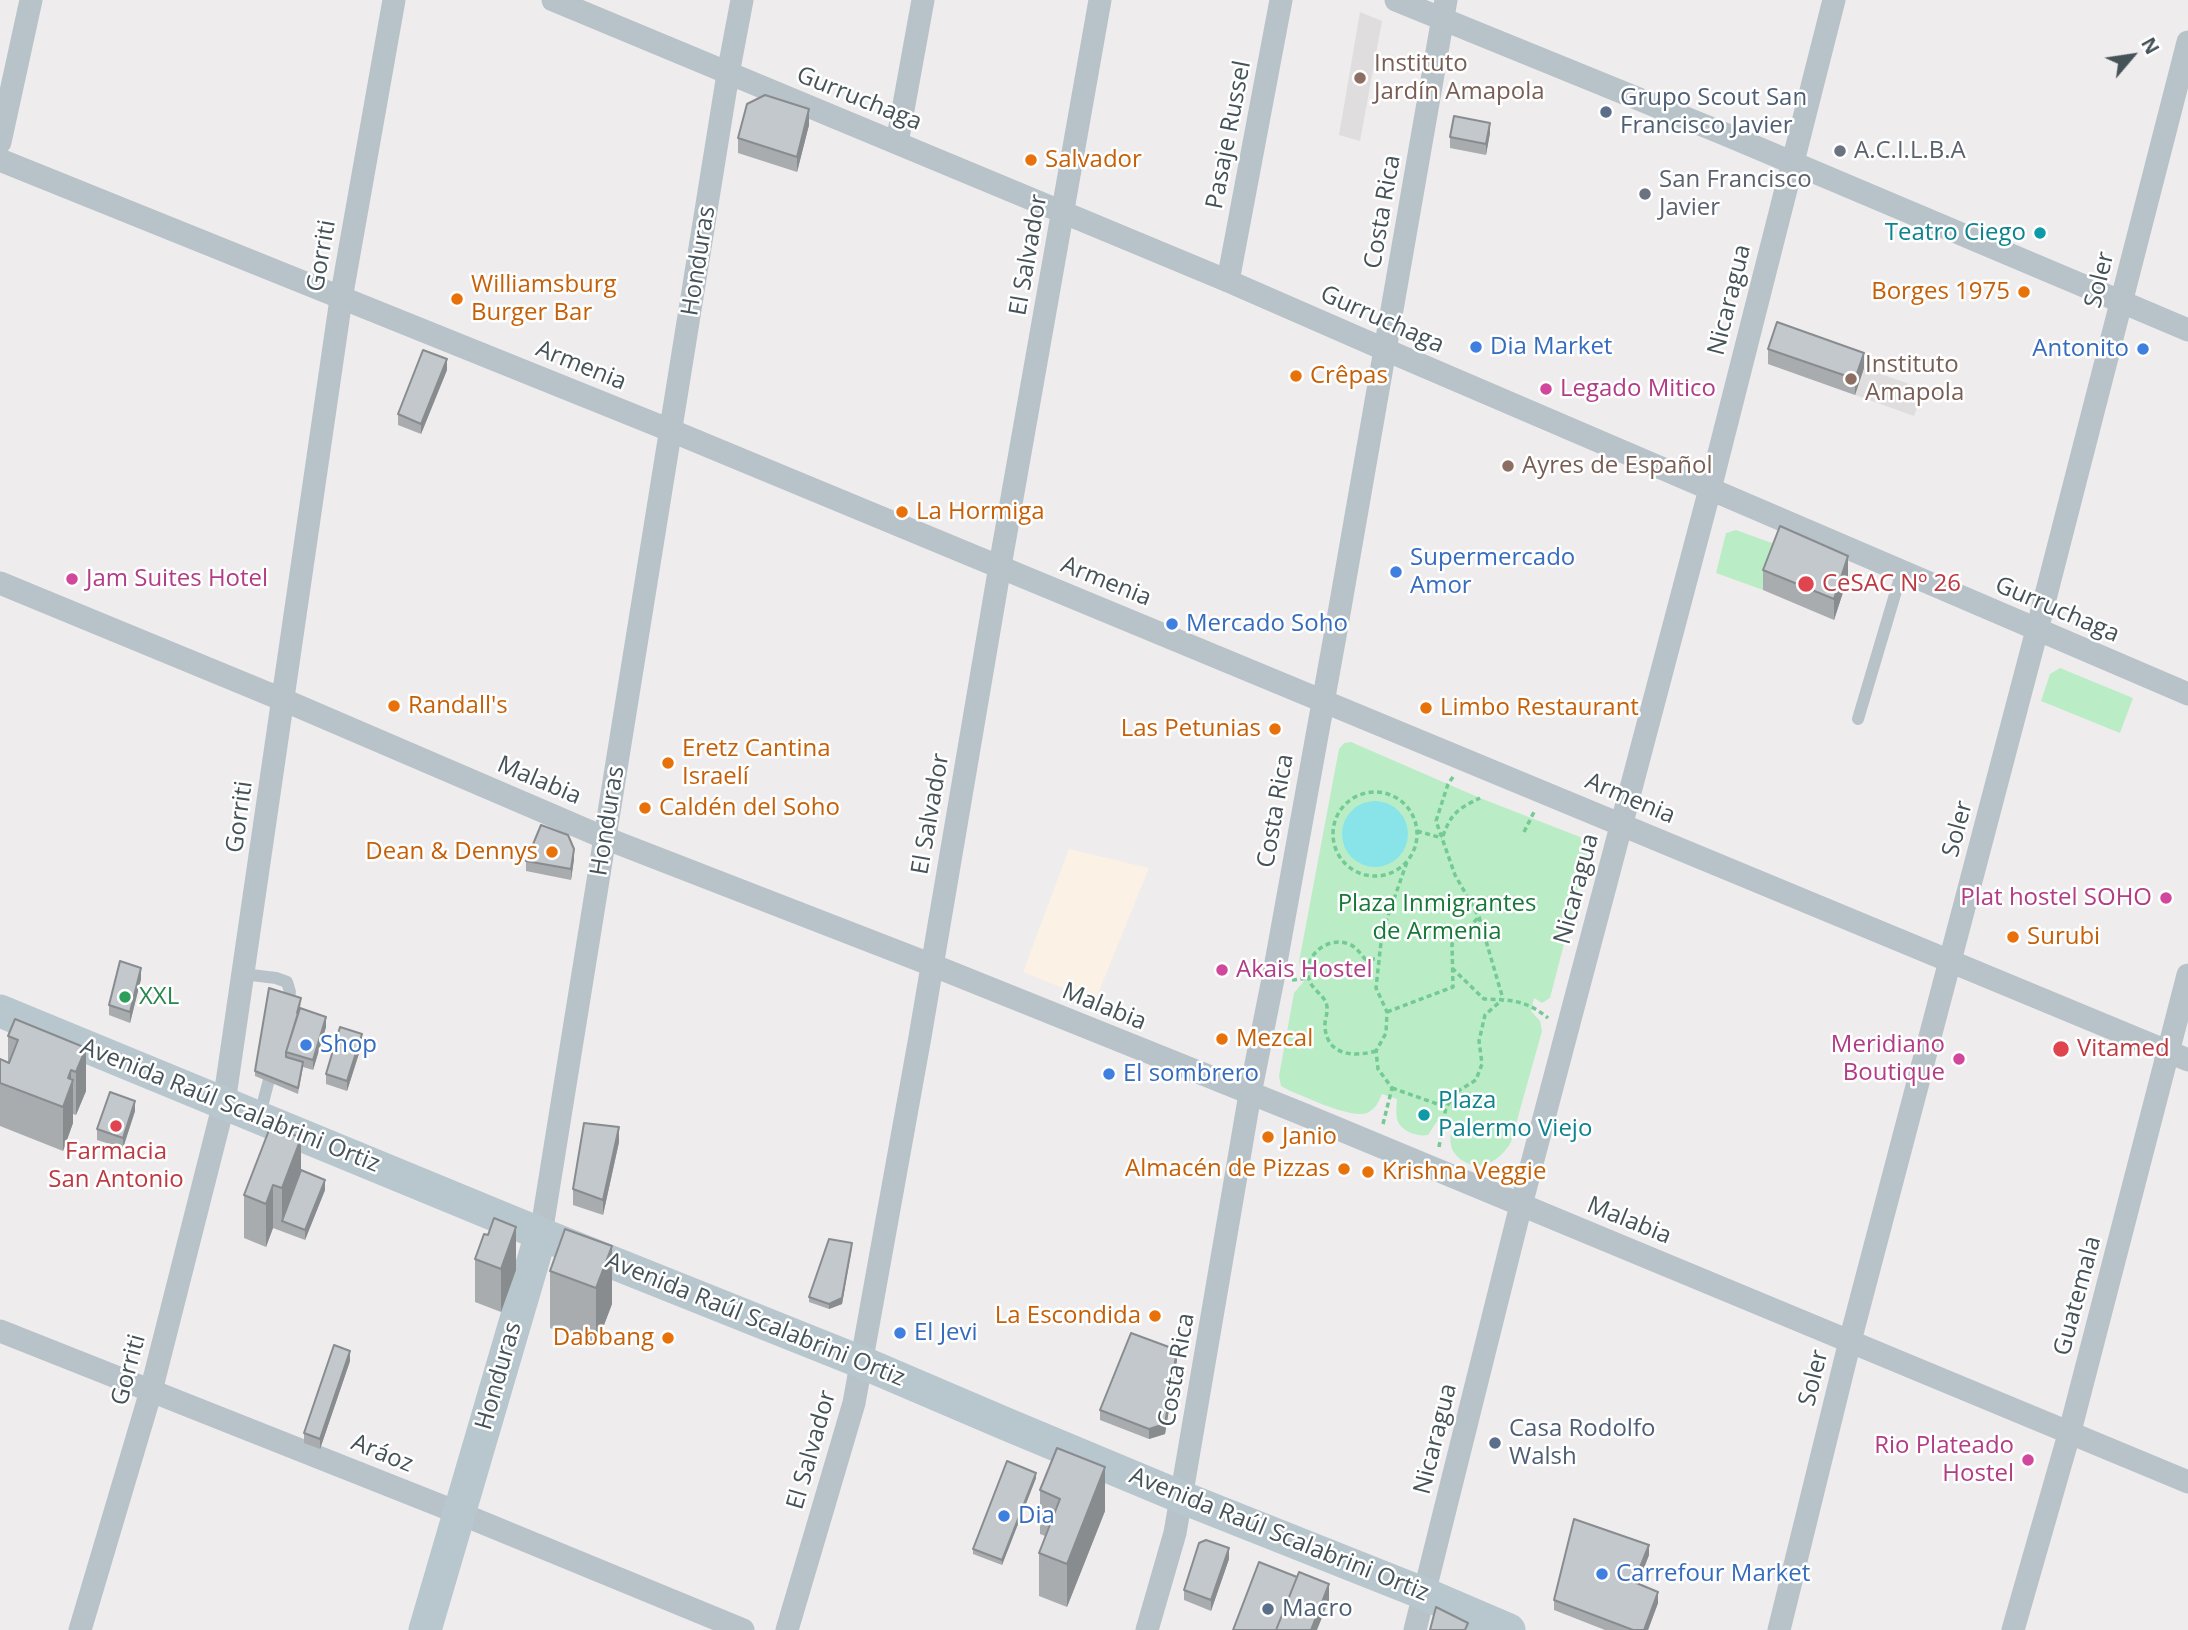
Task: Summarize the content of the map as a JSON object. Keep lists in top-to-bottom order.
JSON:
{
  "streets": {
    "main road": ["Honduras", "Avenida Raúl Scalabrini Ortiz"],
    "street": [
      "Gurruchaga",
      "Pasaje Russel",
      "Costa Rica",
      "El Salvador",
      "Gorriti",
      "Soler",
      "Nicaragua",
      "Armenia",
      "Malabia",
      "Guatemala",
      "Aráoz"
    ]
  },
  "crossings": [
    ["Gurruchaga", "Pasaje Russel"],
    ["Gurruchaga", "Costa Rica"],
    ["Gurruchaga", "El Salvador"],
    ["Gurruchaga", "Honduras"],
    ["Gurruchaga", "Soler"],
    ["Gurruchaga", "Nicaragua"],
    ["Costa Rica", "Armenia"],
    ["Costa Rica", "Malabia"],
    ["Costa Rica", "Avenida Raúl Scalabrini Ortiz"],
    ["El Salvador", "Armenia"],
    ["El Salvador", "Malabia"],
    ["El Salvador", "Avenida Raúl Scalabrini Ortiz"],
    ["Gorriti", "Armenia"],
    ["Gorriti", "Malabia"],
    ["Gorriti", "Avenida Raúl Scalabrini Ortiz"],
    ["Gorriti", "Aráoz"],
    ["Honduras", "Armenia"],
    ["Honduras", "Malabia"],
    ["Honduras", "Avenida Raúl Scalabrini Ortiz"],
    ["Honduras", "Aráoz"],
    ["Soler", "Armenia"],
    ["Soler", "Malabia"],
    ["Nicaragua", "Armenia"],
    ["Nicaragua", "Malabia"],
    ["Nicaragua", "Avenida Raúl Scalabrini Ortiz"],
    ["Armenia", "Guatemala"],
    ["Malabia", "Guatemala"]
  ],
  "parks": ["Plaza Inmigrantes de Armenia"],
  "places": [
    "Instituto Jardín Amapola",
    "Grupo Scout San Francisco Javier",
    "A.C.I.L.B.A",
    "Salvador",
    "San Francisco Javier",
    "Teatro Ciego",
    "Borges 1975",
    "Williamsburg Burger Bar",
    "Dia Market",
    "Antonito",
    "Crêpas",
    "Instituto Amapola",
    "Legado Mitico",
    "Ayres de Español",
    "La Hormiga",
    "Supermercado Amor",
    "Jam Suites Hotel",
    "CeSAC Nº 26",
    "Mercado Soho",
    "Randall's",
    "Limbo Restaurant",
    "Las Petunias",
    "Eretz Cantina Israelí",
    "Caldén del Soho",
    "Dean & Dennys",
    "Plat hostel SOHO",
    "Surubi",
    "Akais Hostel",
    "XXL",
    "Mezcal",
    "Shop",
    "Vitamed",
    "Meridiano Boutique",
    "El sombrero",
    "Plaza Palermo Viejo",
    "Farmacia San Antonio",
    "Janio",
    "Almacén de Pizzas",
    "Krishna Veggie",
    "La Escondida",
    "El Jevi",
    "Dabbang",
    "Casa Rodolfo Walsh",
    "Rio Plateado Hostel",
    "Dia",
    "Carrefour Market",
    "Macro"
  ],
  "north": "top right"
}
